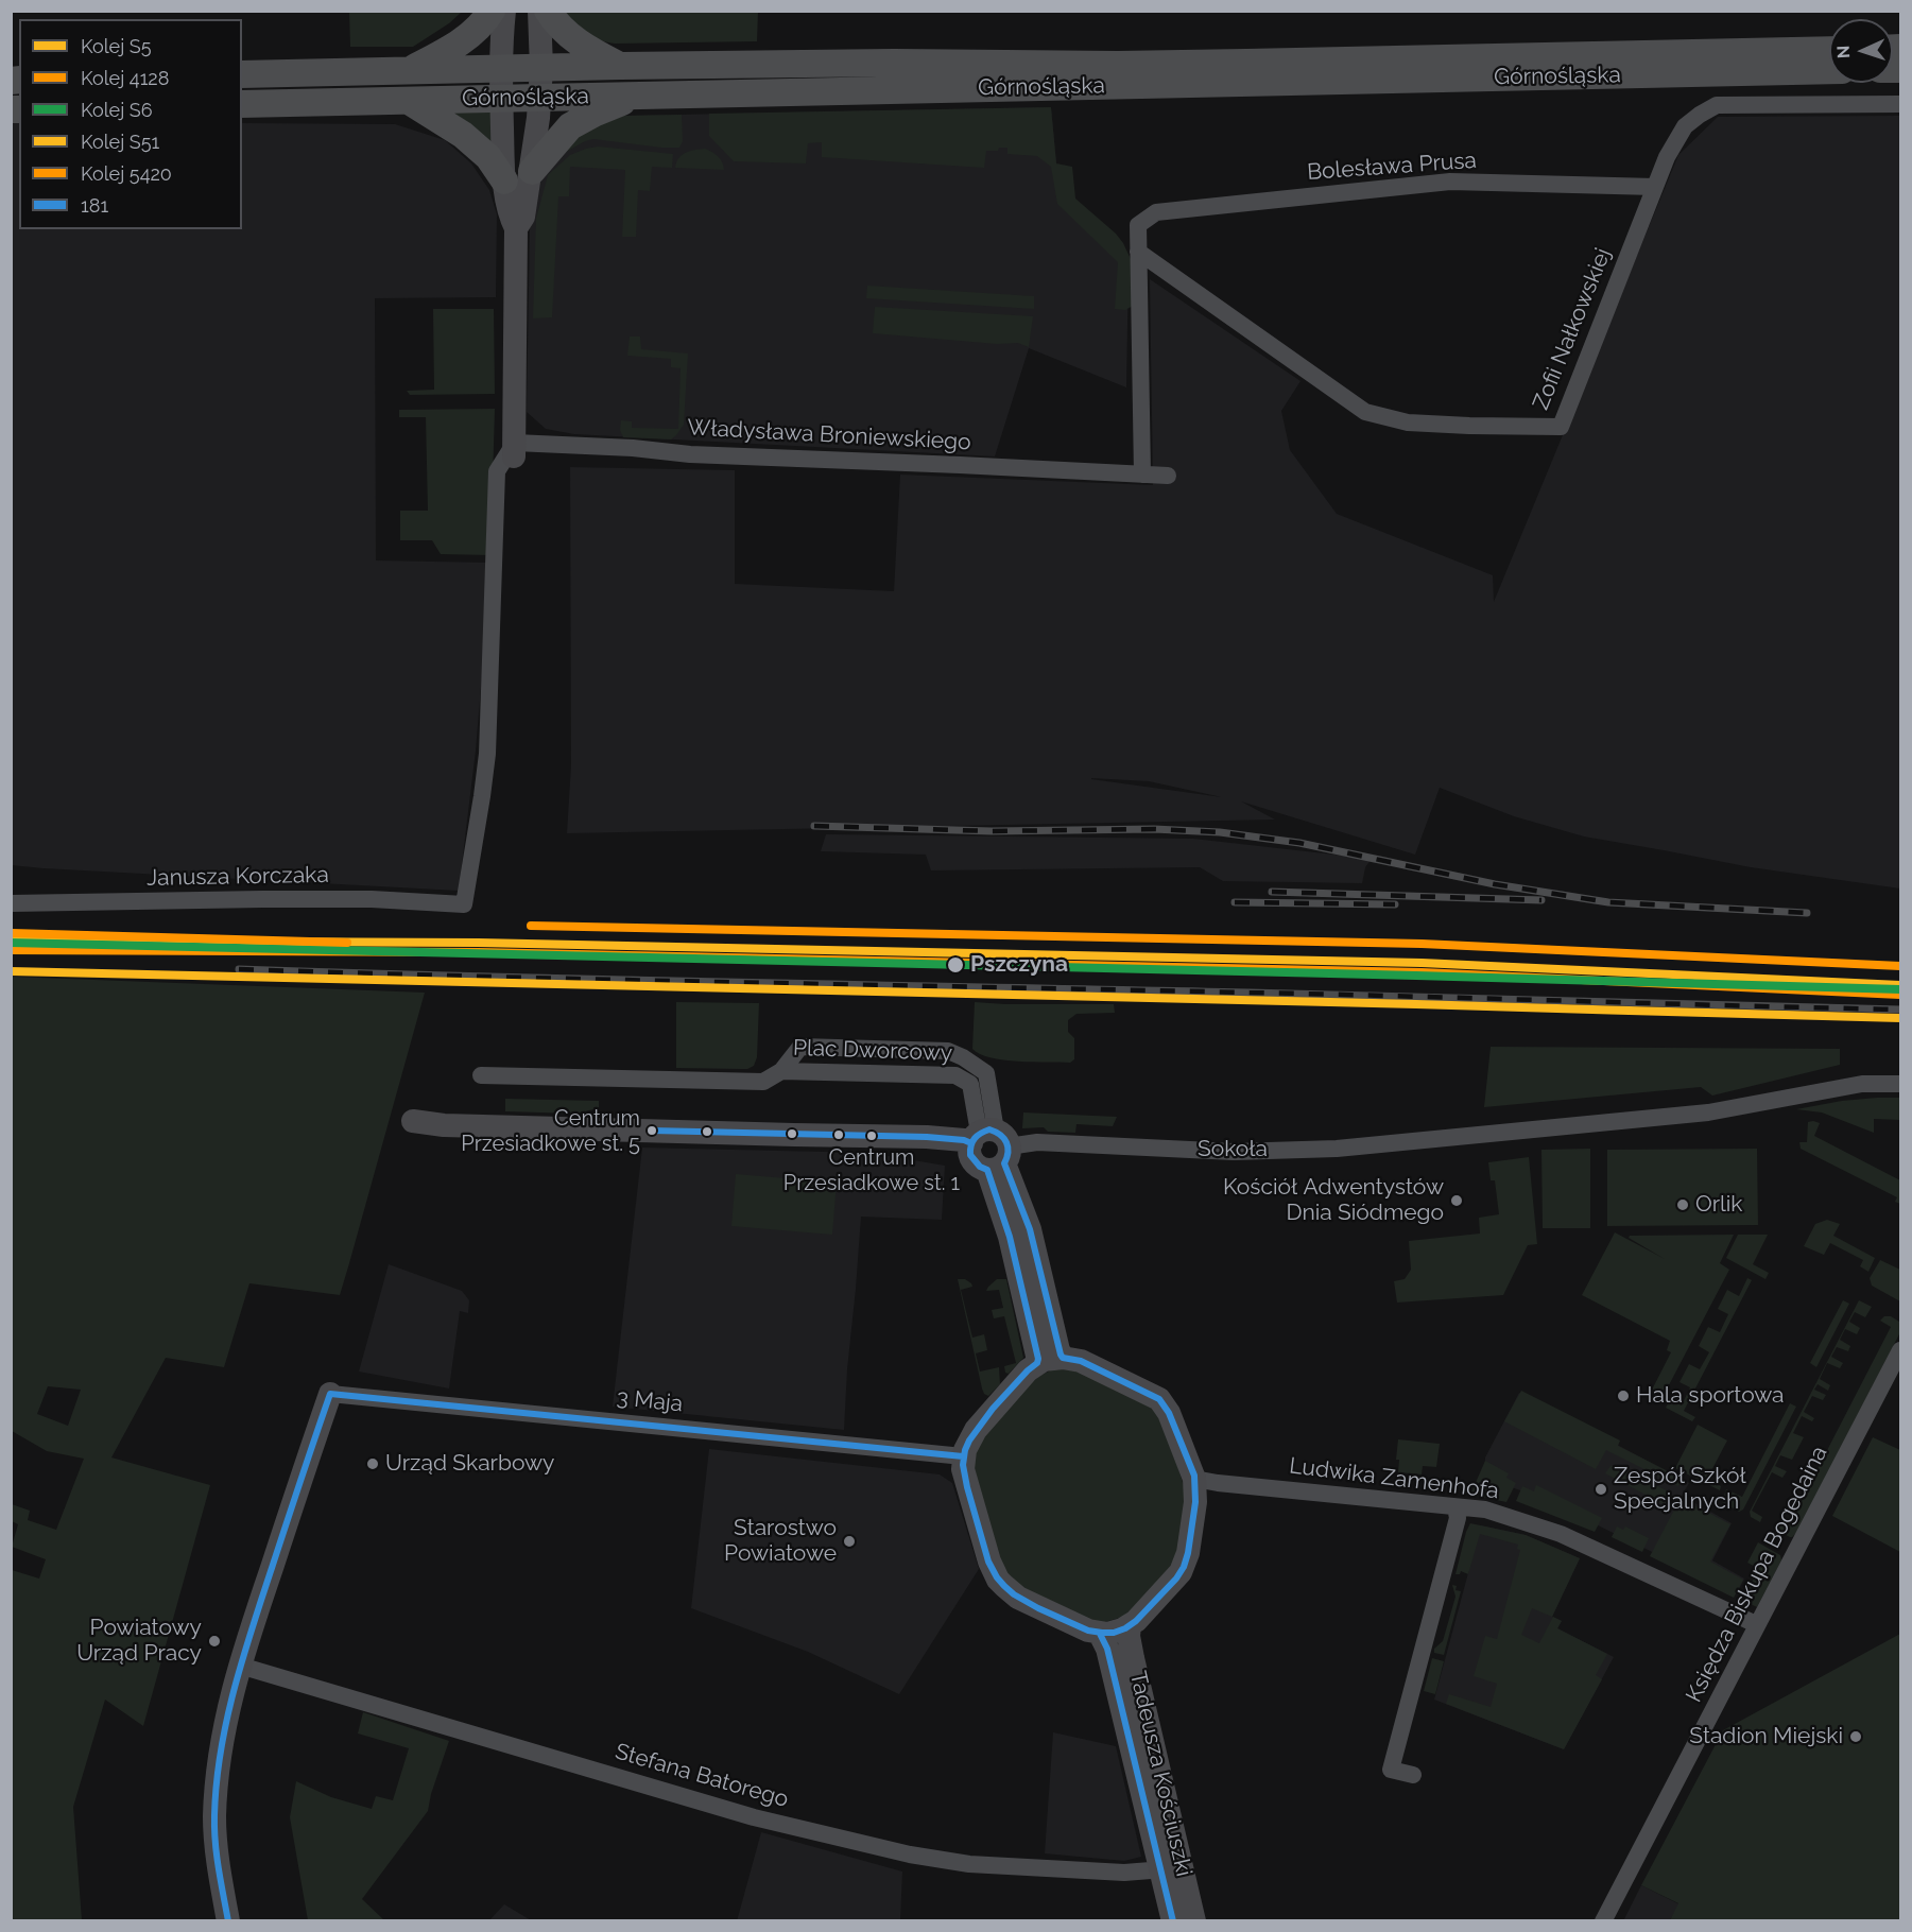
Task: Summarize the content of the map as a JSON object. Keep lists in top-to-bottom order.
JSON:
{
  "streets": {
    "main road": ["Górnośląska"],
    "street": [
      "Bolesława Prusa",
      "Zofii Nałkowskiej",
      "Władysława Broniewskiego",
      "Janusza Korczaka",
      "Plac Dworcowy",
      "Sokoła",
      "3 Maja",
      "Ludwika Zamenhofa",
      "Księdza Biskupa Bogedaina",
      "Tadeusza Kościuszki",
      "Stefana Batorego"
    ]
  },
  "crossings": [
    ["Bolesława Prusa", "Zofii Nałkowskiej"],
    ["Władysława Broniewskiego", "Janusza Korczaka"],
    ["Plac Dworcowy", "Sokoła"],
    ["Ludwika Zamenhofa", "Księdza Biskupa Bogedaina"],
    ["Tadeusza Kościuszki", "Stefana Batorego"]
  ],
  "places": [
    "Pszczyna",
    "Centrum Przesiadkowe st. 5",
    "Centrum Przesiadkowe st. 1",
    "Kościół Adwentystów Dnia Siódmego",
    "Orlik",
    "Hala sportowa",
    "Urząd Skarbowy",
    "Zespół Szkół Specjalnych",
    "Starostwo Powiatowe",
    "Powiatowy Urząd Pracy",
    "Stadion Miejski"
  ],
  "lines": [
    "rail line 5420",
    "rail line S5",
    "rail line S6",
    "rail line 4128",
    "rail line S51",
    "transit line 181"
  ],
  "legend": [
    "Kolej S5",
    "Kolej 4128",
    "Kolej S6",
    "Kolej S51",
    "Kolej 5420",
    "181"
  ],
  "north": "left"
}
